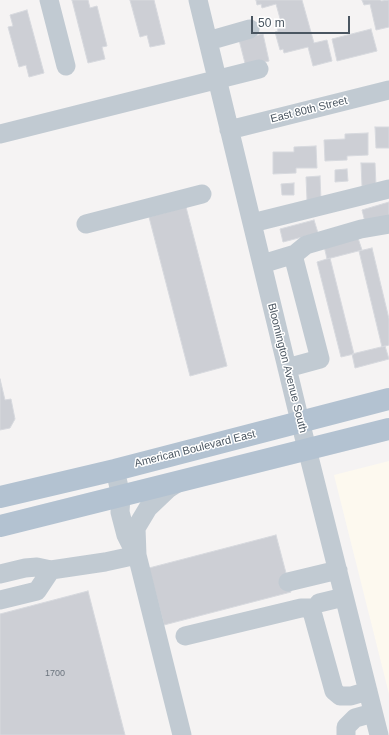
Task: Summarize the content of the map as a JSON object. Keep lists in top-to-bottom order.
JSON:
{
  "streets": {
    "main road": ["American Boulevard East"],
    "street": ["East 80th Street", "Bloomington Avenue South"]
  },
  "crossings": [
    ["East 80th Street", "Bloomington Avenue South"],
    ["Bloomington Avenue South", "American Boulevard East"]
  ],
  "house_numbers": ["1700"],
  "scale_bar": "50 m"
}
